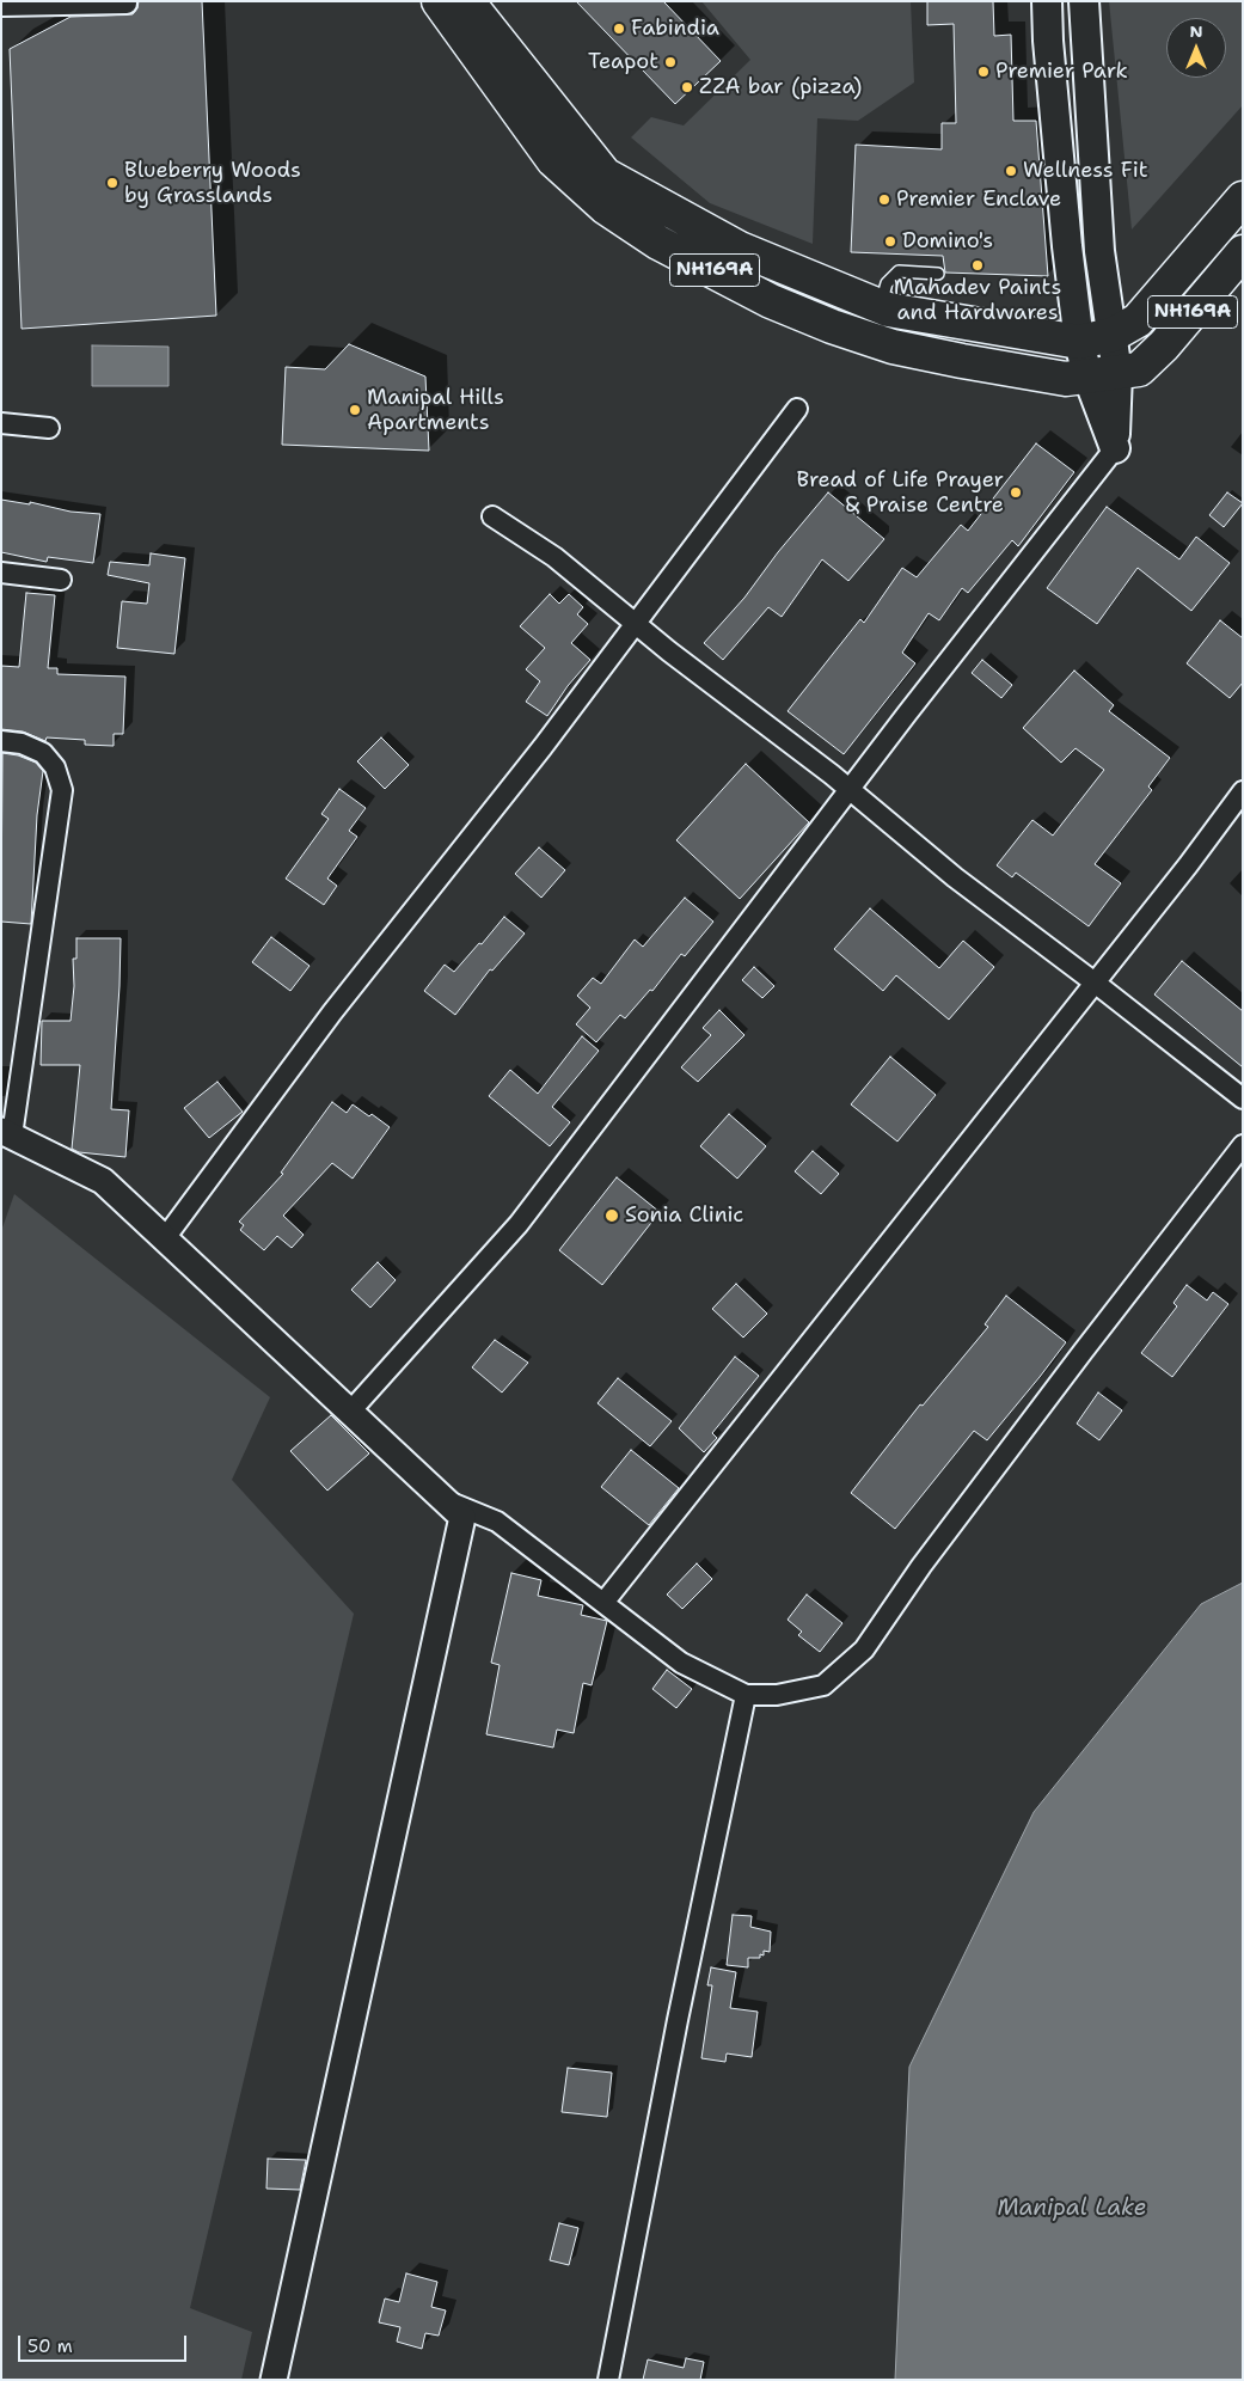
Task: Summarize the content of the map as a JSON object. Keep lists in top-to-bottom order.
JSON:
{
  "streets": {
    "highway": ["NH169A"]
  },
  "water": ["Manipal Lake"],
  "places": [
    "Fabindia",
    "Teapot",
    "Premier Park",
    "ZZA bar (pizza)",
    "Wellness Fit",
    "Blueberry Woods by Grasslands",
    "Premier Enclave",
    "Domino's",
    "Mahadev Paints and Hardwares",
    "Manipal Hills Apartments",
    "Bread of Life Prayer & Praise Centre",
    "Sonia Clinic"
  ],
  "scale_bar": "50 m",
  "north": "top"
}
